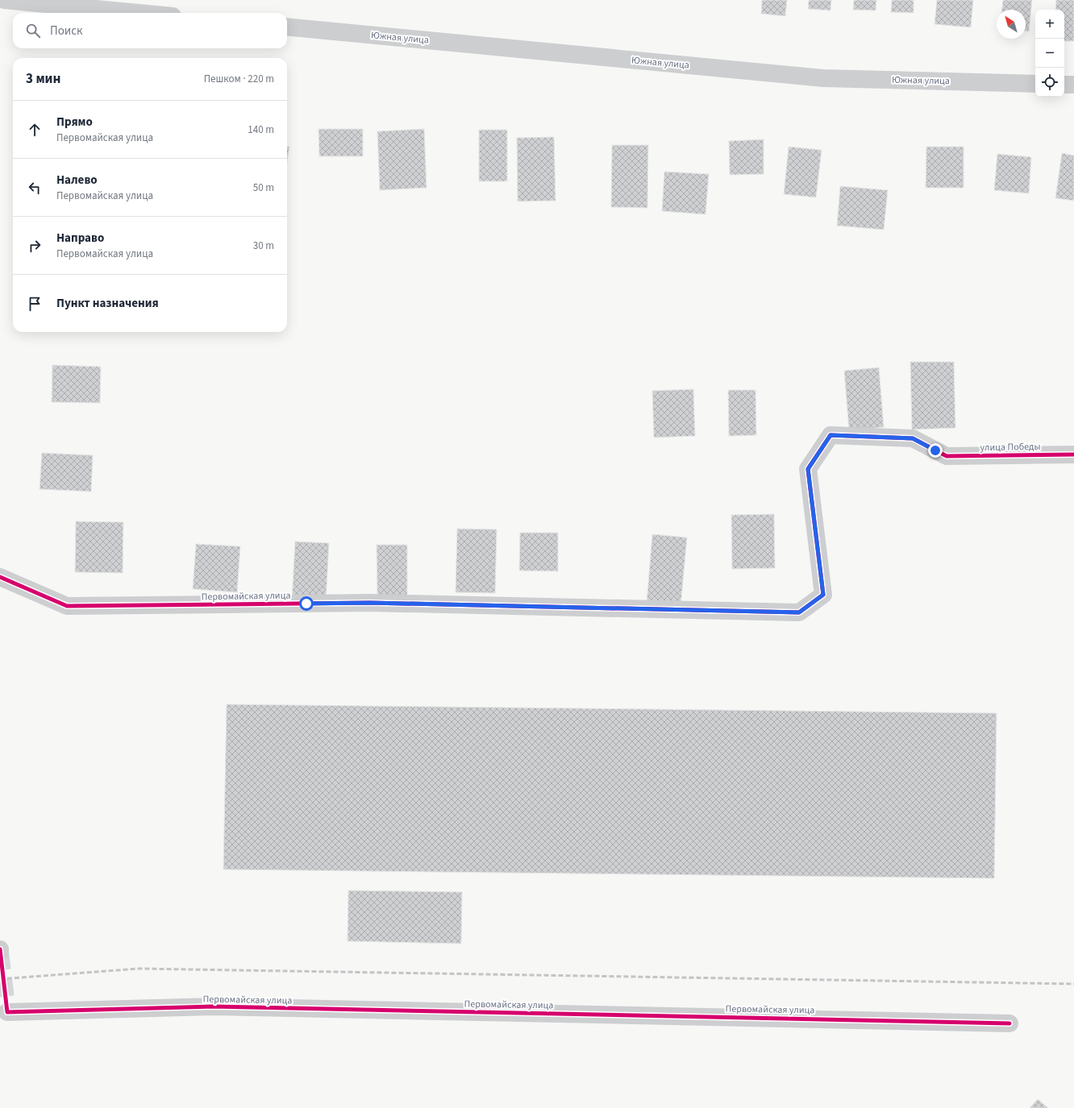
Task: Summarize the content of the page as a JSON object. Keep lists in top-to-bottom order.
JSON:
{
  "streets": {
    "street": ["Южная улица", "улица Победы", "Первомайская улица"]
  },
  "crossings": [
    ["улица Победы", "Первомайская улица"]
  ],
  "north": "top left",
  "page": {
    "map_buttons": ["+", "−"],
    "search": "Поиск",
    "heading": ["3 мин", "Пешком · 220 m"],
    "list": [
      ["Прямо", "Первомайская улица", "140 m"],
      ["Налево", "Первомайская улица", "50 m"],
      ["Направо", "Первомайская улица", "30 m"],
      "Пункт назначения"
    ]
  }
}
